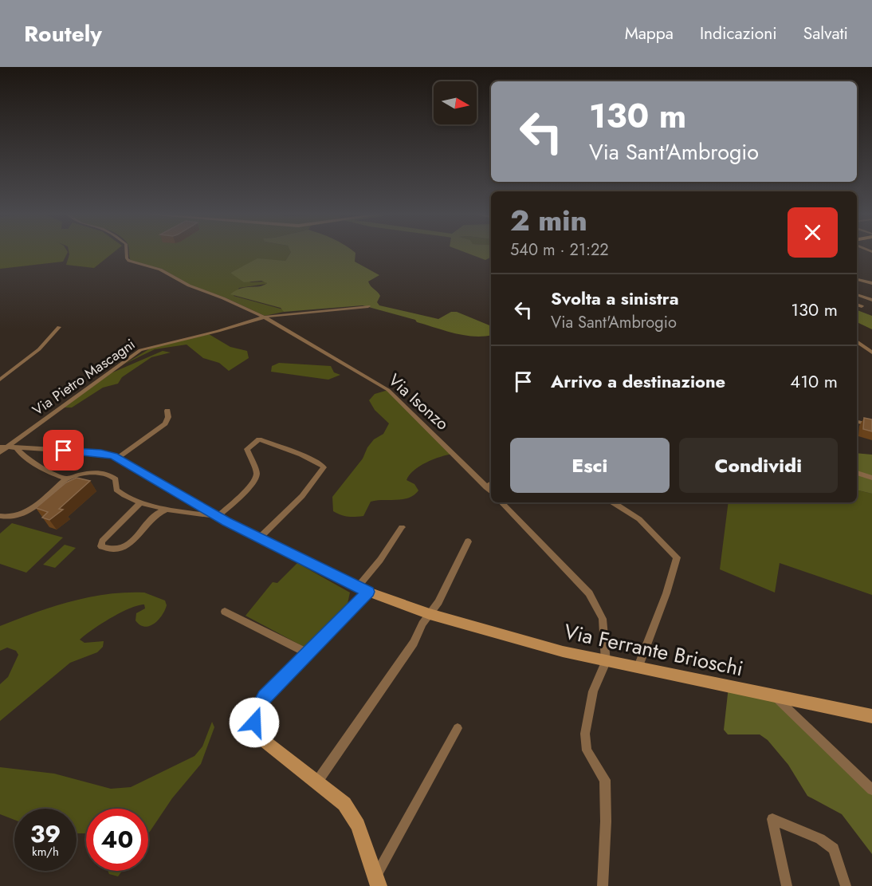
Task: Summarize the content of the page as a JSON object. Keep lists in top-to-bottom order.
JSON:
{
  "streets": {
    "street": ["Via Pietro Mascagni", "Via Isonzo", "Via Ferrante Brioschi"]
  },
  "crossings": [
    ["Via Pietro Mascagni", "Via Isonzo"]
  ],
  "north": "right",
  "page": {
    "header": "Routely",
    "nav": ["Mappa", "Indicazioni", "Salvati"],
    "turn": ["130 m", "Via Sant'Ambrogio"],
    "heading": ["2 min", "540 m · 21:22"],
    "list": [
      {
        "name": "Svolta a sinistra",
        "note": "Via Sant'Ambrogio",
        "value": "130 m"
      },
      {
        "name": "Arrivo a destinazione",
        "value": "410 m"
      }
    ],
    "buttons": ["Esci", "Condividi"],
    "speed": "39 km/h",
    "limit": "40"
  }
}
